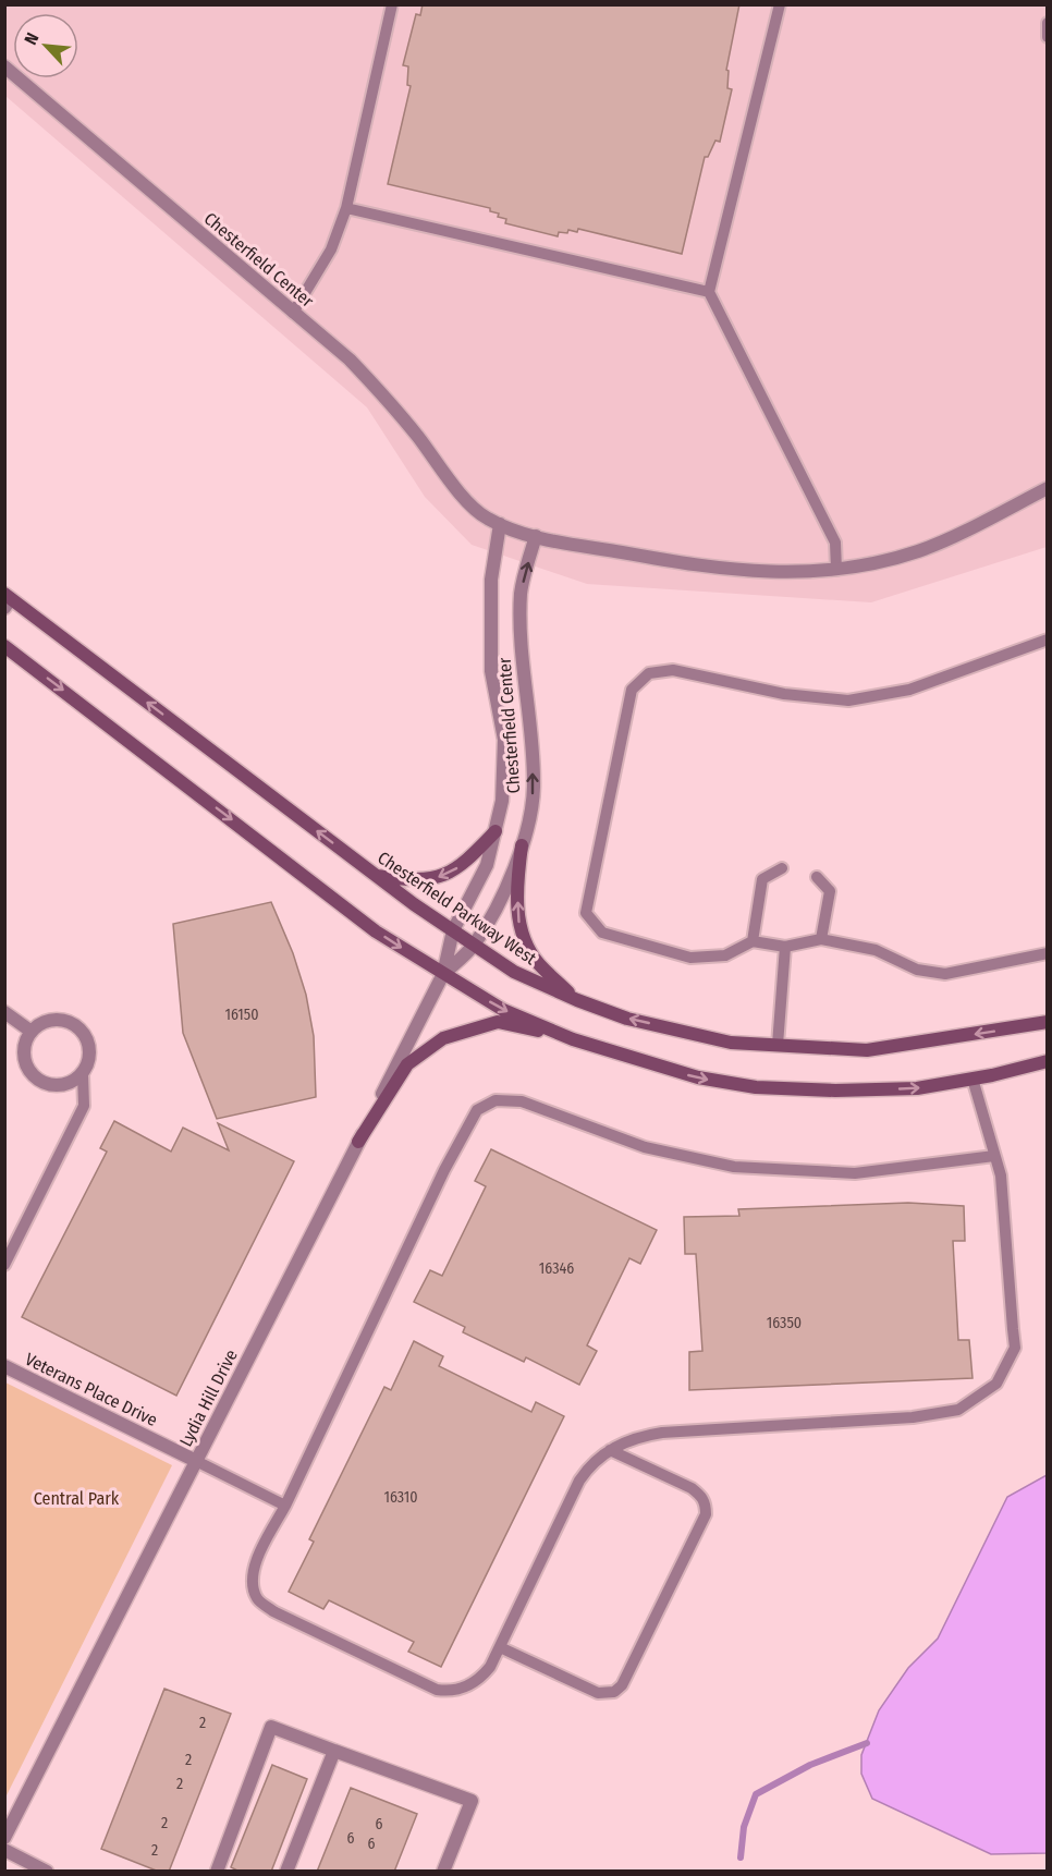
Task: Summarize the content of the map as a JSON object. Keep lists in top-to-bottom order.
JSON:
{
  "streets": {
    "street": [
      "Chesterfield Center",
      "Chesterfield Parkway West",
      "Veterans Place Drive",
      "Lydia Hill Drive"
    ]
  },
  "crossings": [
    ["Chesterfield Center", "Chesterfield Parkway West"],
    ["Chesterfield Center", "Lydia Hill Drive"],
    ["Veterans Place Drive", "Lydia Hill Drive"]
  ],
  "parks": ["Central Park"],
  "house_numbers": [
    "16150",
    "16346",
    "16350",
    "16310",
    "2",
    "2",
    "2",
    "2",
    "6",
    "6",
    "6",
    "2"
  ],
  "north": "top left"
}
